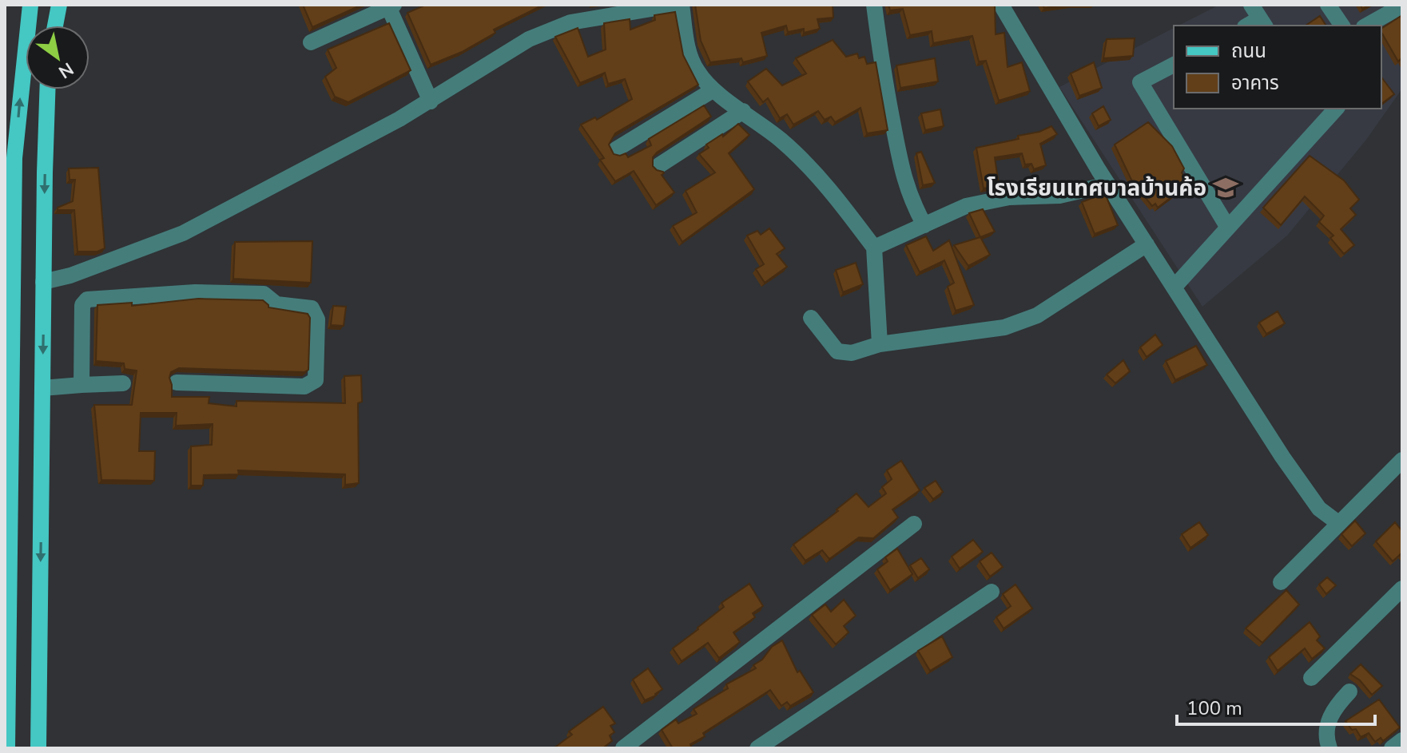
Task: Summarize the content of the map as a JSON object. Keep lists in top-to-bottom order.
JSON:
{
  "places": {
    "school or university": ["โรงเรียนเทศบาลบ้านค้อ"]
  },
  "legend": ["ถนน", "อาคาร"],
  "scale_bar": "100 m",
  "north": "bottom right"
}
